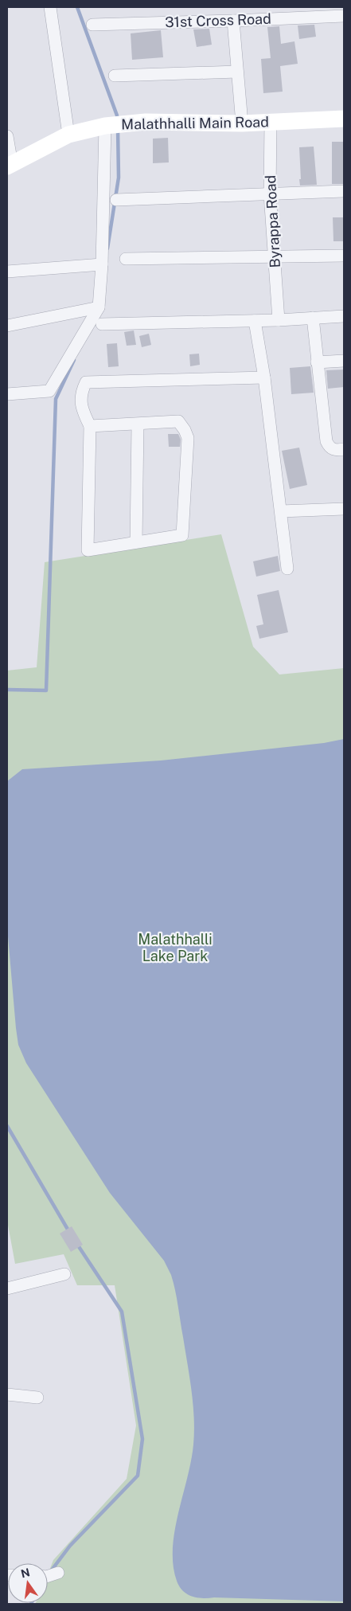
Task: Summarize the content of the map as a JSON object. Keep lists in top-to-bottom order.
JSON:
{
  "streets": {
    "main road": ["Malathhalli Main Road"],
    "street": ["31st Cross Road", "Byrappa Road"]
  },
  "crossings": [
    ["Malathhalli Main Road", "Byrappa Road"]
  ],
  "parks": ["Malathhalli Lake Park"],
  "north": "top"
}
